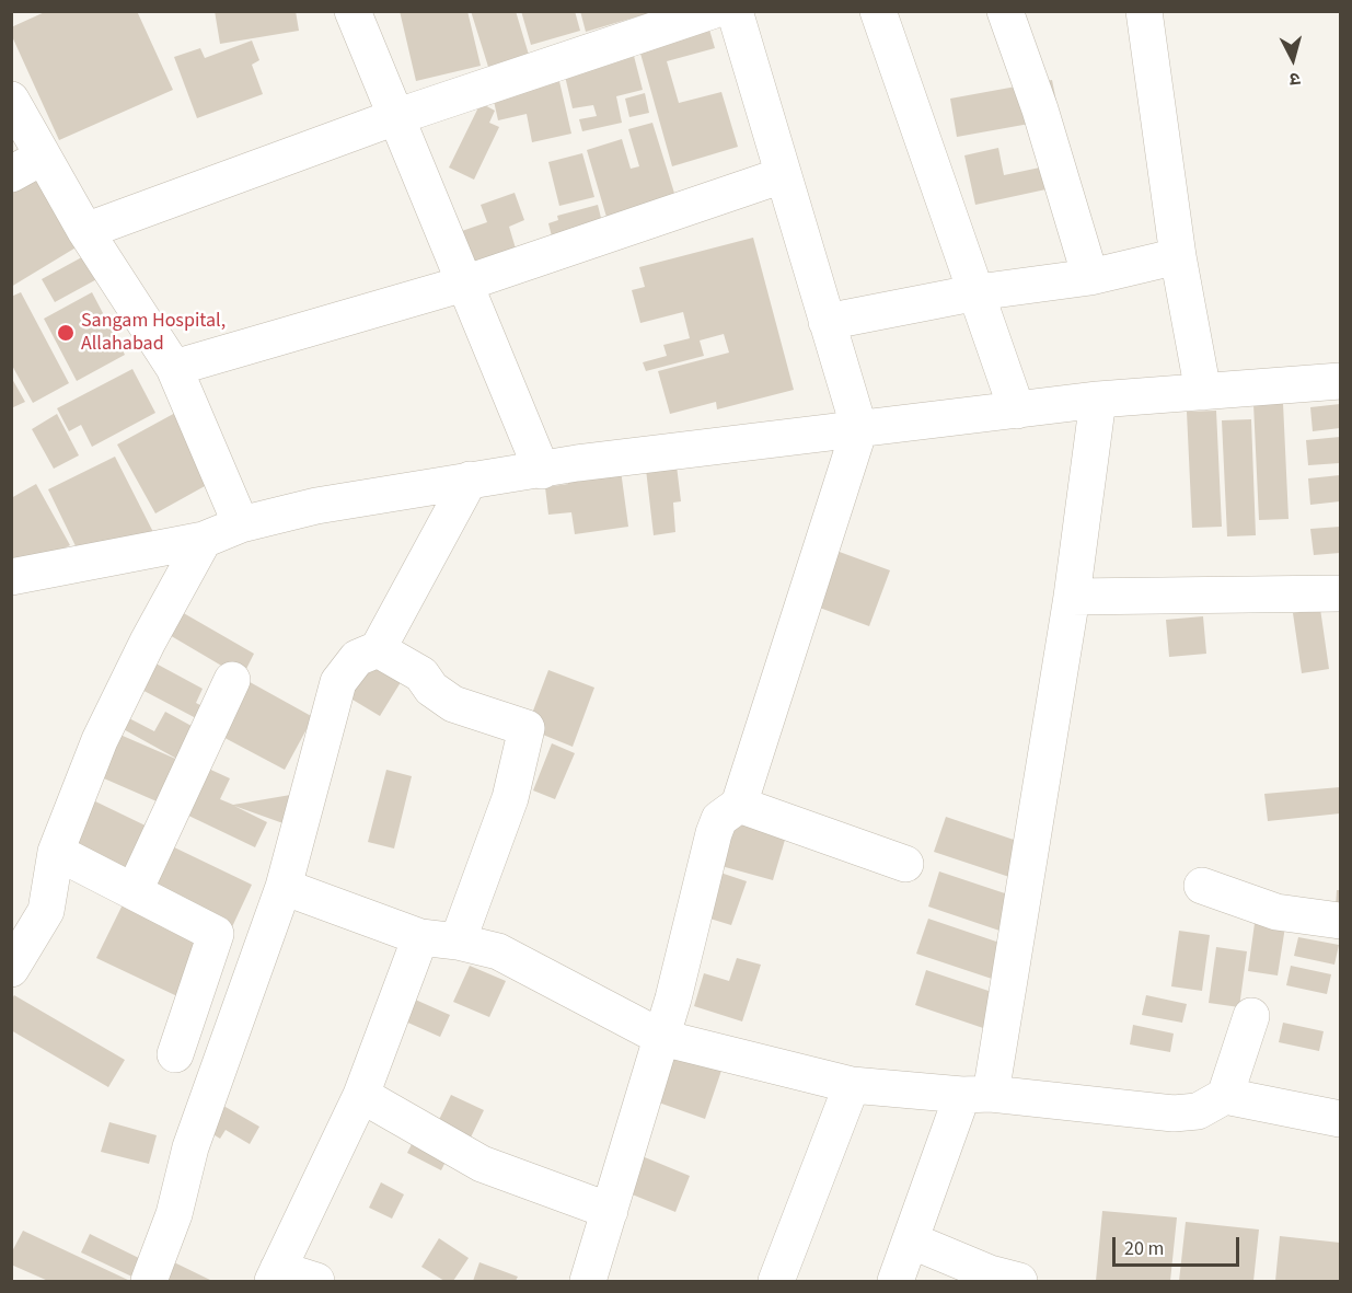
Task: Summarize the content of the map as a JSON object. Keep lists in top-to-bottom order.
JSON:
{
  "places": ["Sangam Hospital, Allahabad"],
  "scale_bar": "20 m",
  "north": "bottom"
}
